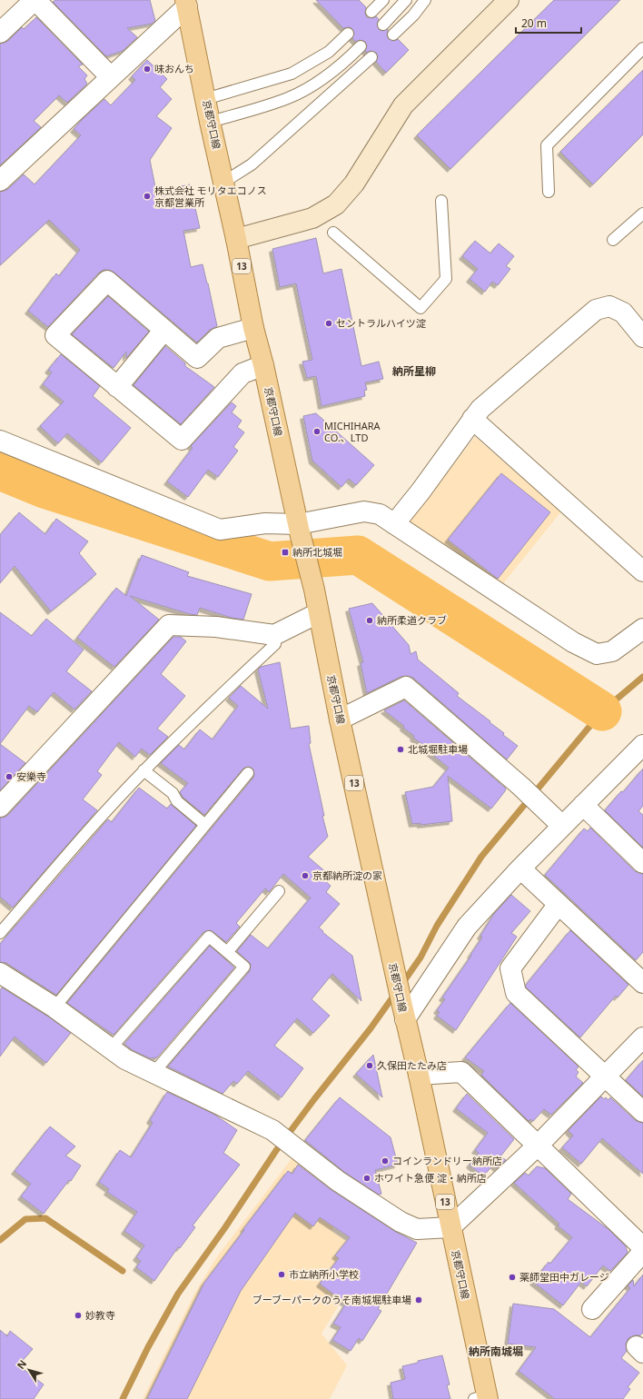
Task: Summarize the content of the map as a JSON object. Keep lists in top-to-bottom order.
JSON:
{
  "streets": {
    "main road": ["京都守口線", "13"]
  },
  "districts": ["納所星柳", "納所南城堀"],
  "places": {
    "other": [
      "味おんち",
      "株式会社 モリタエコノス 京都営業所",
      "セントラルハイツ淀",
      "MICHIHARA CO.、LTD",
      "納所柔道クラブ",
      "北城堀駐車場",
      "安樂寺",
      "京都納所淀の家",
      "久保田たたみ店",
      "コインランドリー納所店",
      "ホワイト急便 淀・納所店",
      "市立納所小学校",
      "薬師堂田中ガレージ",
      "ブーブーパークのうそ南城堀駐車場",
      "妙教寺"
    ],
    "transit": ["納所北城堀"]
  },
  "scale_bar": "20 m",
  "north": "top left"
}
